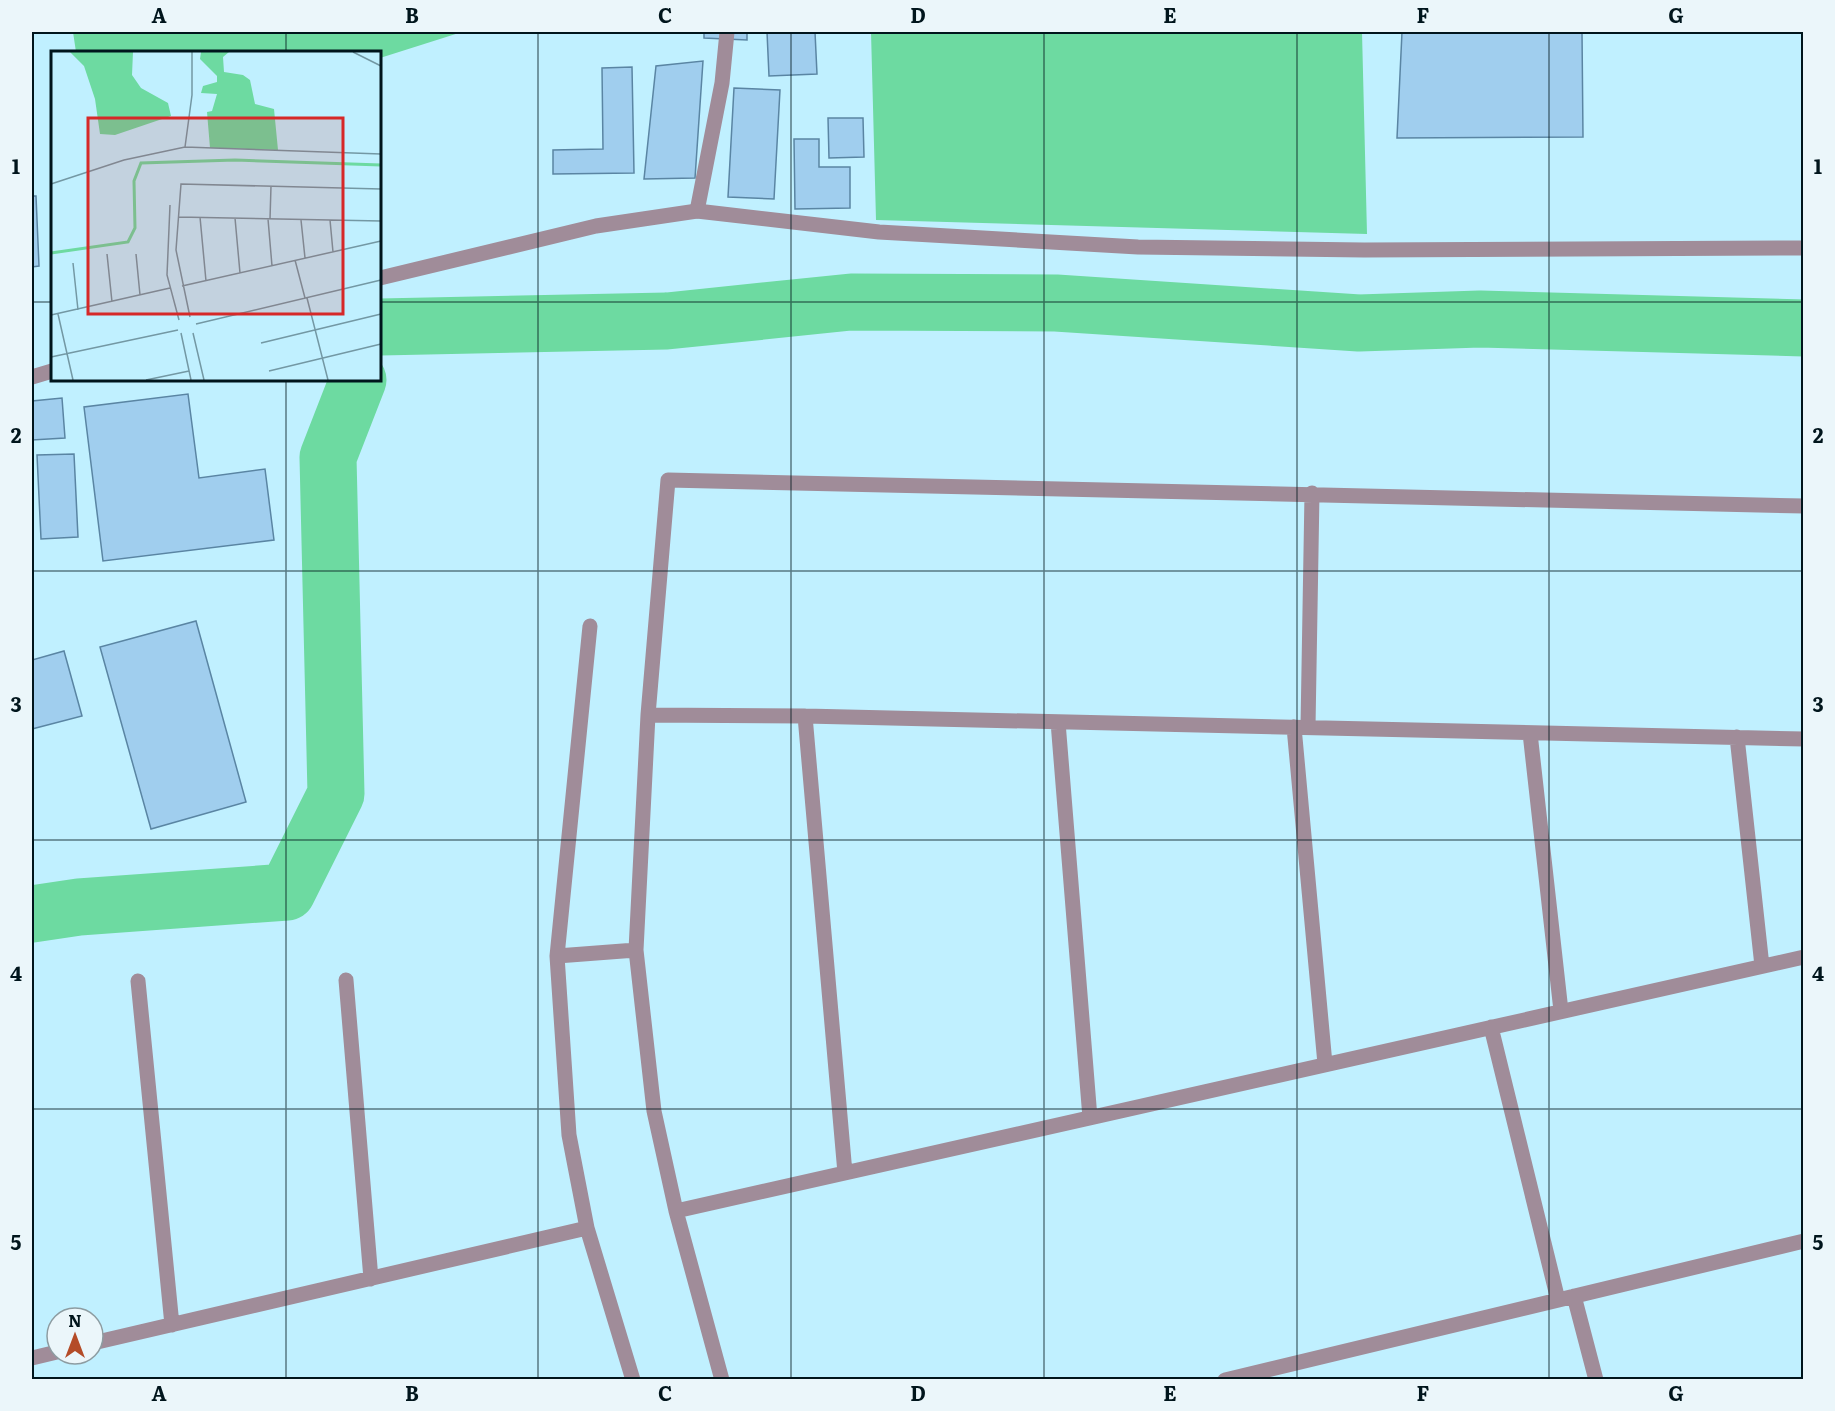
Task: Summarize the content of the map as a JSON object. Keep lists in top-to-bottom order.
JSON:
{
  "north": "top",
  "grid": {
    "columns": [
      "A",
      "B",
      "C",
      "D",
      "E",
      "F",
      "G"
    ],
    "rows": [
      "1",
      "2",
      "3",
      "4",
      "5"
    ]
  }
}
